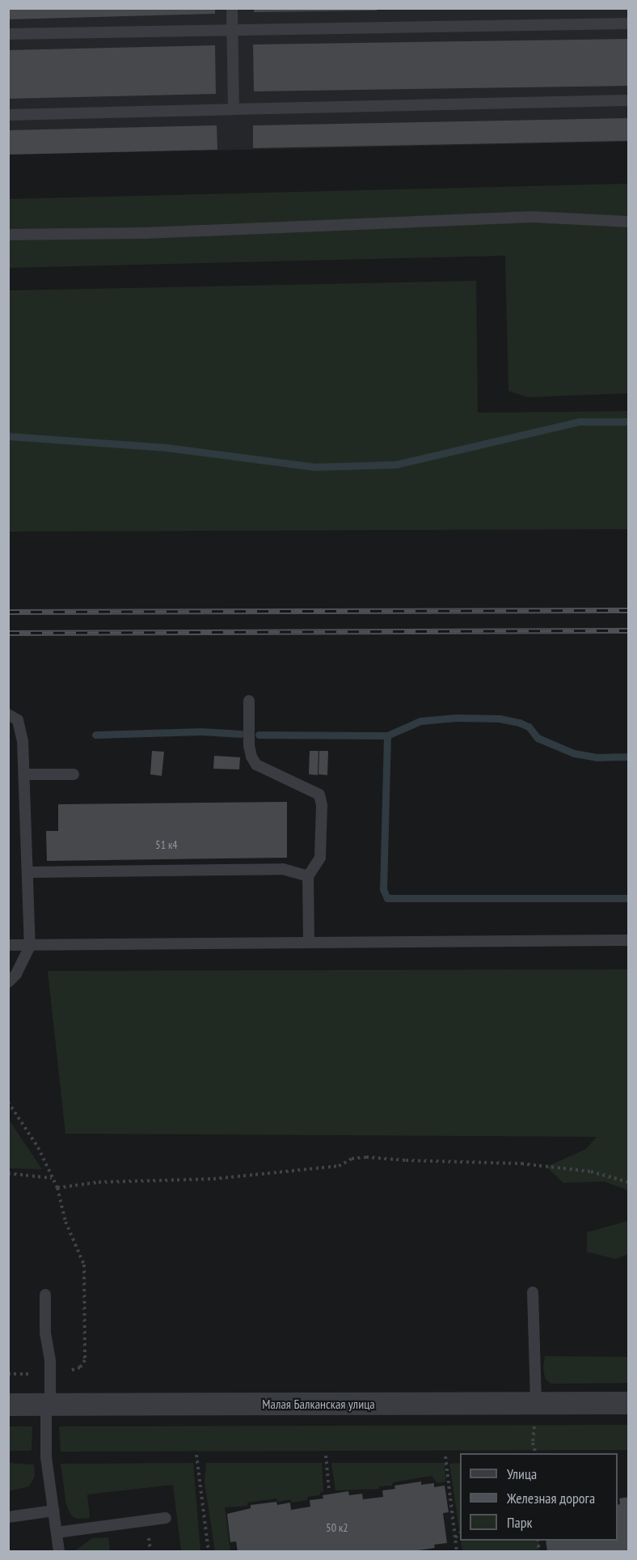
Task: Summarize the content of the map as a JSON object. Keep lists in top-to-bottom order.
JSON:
{
  "streets": {
    "street": ["Малая Балканская улица"]
  },
  "house_numbers": ["51 к4", "50 к2"],
  "legend": ["Улица", "Железная дорога", "Парк"]
}
